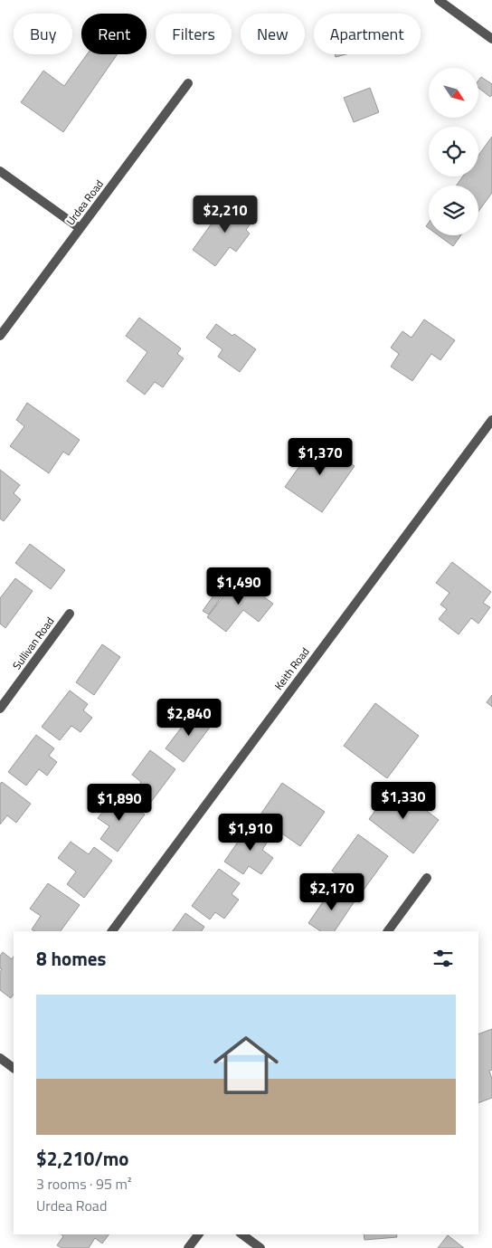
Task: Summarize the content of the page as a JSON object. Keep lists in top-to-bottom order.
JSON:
{
  "streets": {
    "street": ["Urdea Road", "Sullivan Road", "Keith Road"]
  },
  "north": "bottom right",
  "page": {
    "chip": [
      "Buy",
      "Rent",
      "Filters",
      "New",
      "Apartment"
    ],
    "price": [
      "$2,210",
      "$1,370",
      "$1,490",
      "$2,840",
      "$1,330",
      "$1,890",
      "$1,910",
      "$2,170"
    ],
    "heading": "8 homes",
    "list": [
      {
        "name": "$2,210/mo",
        "note": "3 rooms · 95 m² · Urdea Road"
      }
    ]
  }
}
